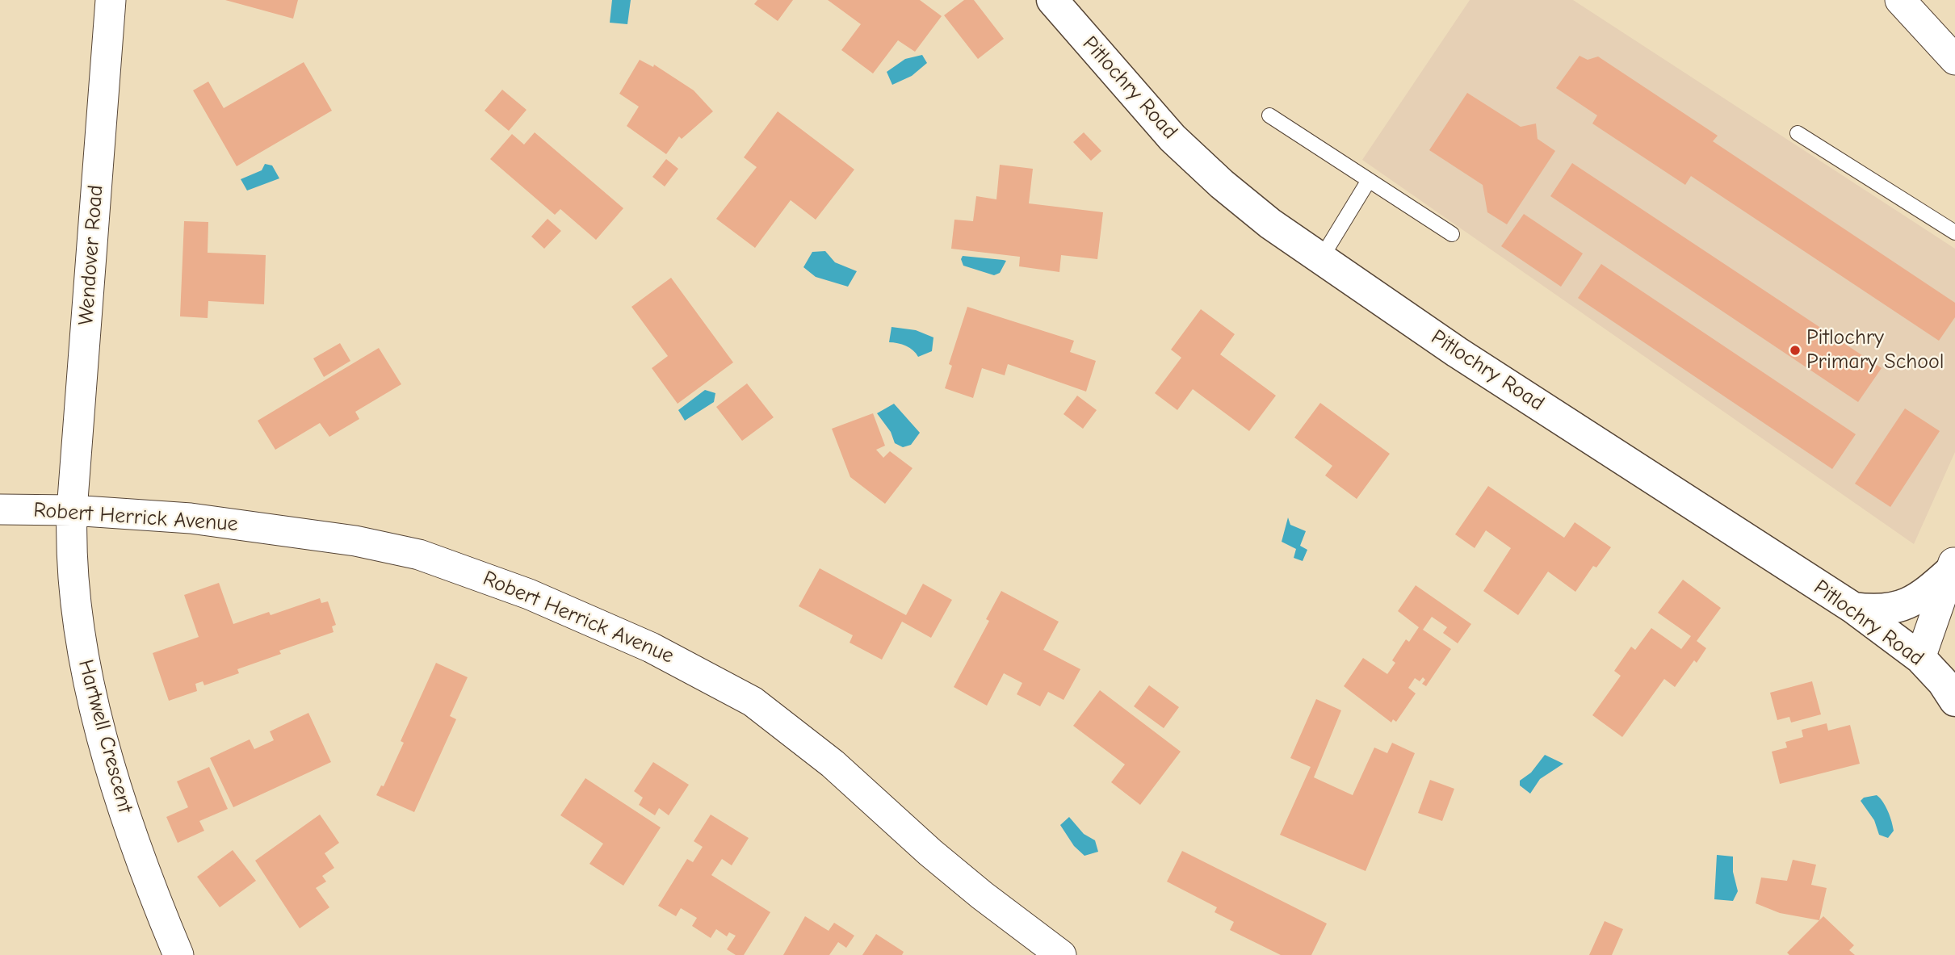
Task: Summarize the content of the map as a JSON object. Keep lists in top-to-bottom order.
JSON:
{
  "streets": {
    "street": [
      "Pitlochry Road",
      "Wendover Road",
      "Robert Herrick Avenue",
      "Hartwell Crescent"
    ]
  },
  "crossings": [
    ["Wendover Road", "Robert Herrick Avenue"],
    ["Wendover Road", "Hartwell Crescent"],
    ["Robert Herrick Avenue", "Hartwell Crescent"]
  ],
  "places": ["Pitlochry Primary School"]
}
